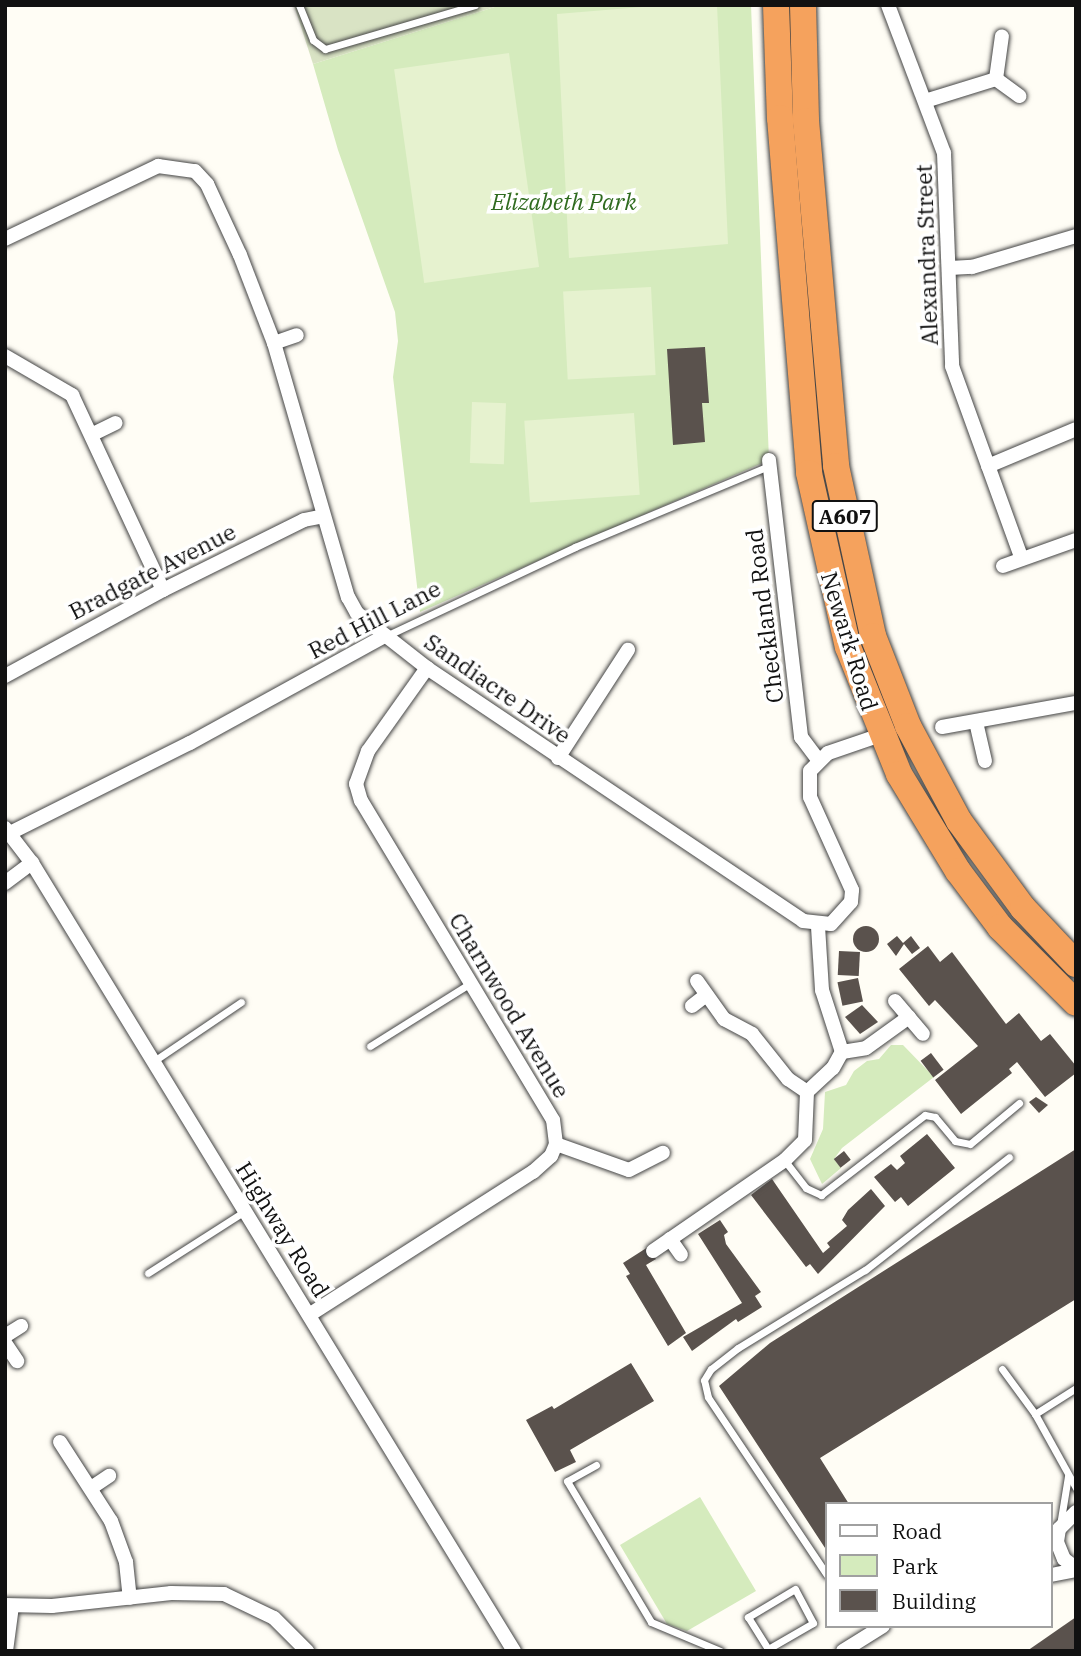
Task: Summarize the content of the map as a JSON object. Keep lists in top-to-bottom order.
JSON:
{
  "streets": {
    "highway": ["A607", "Newark Road"],
    "street": [
      "Alexandra Street",
      "Bradgate Avenue",
      "Checkland Road",
      "Red Hill Lane",
      "Sandiacre Drive",
      "Charnwood Avenue",
      "Highway Road"
    ]
  },
  "crossings": [
    ["Bradgate Avenue", "Sandiacre Drive"],
    ["Checkland Road", "Red Hill Lane"],
    ["Red Hill Lane", "Sandiacre Drive"],
    ["Red Hill Lane", "Highway Road"],
    ["Sandiacre Drive", "Charnwood Avenue"]
  ],
  "parks": ["Elizabeth Park"],
  "legend": ["Road", "Park", "Building"]
}
